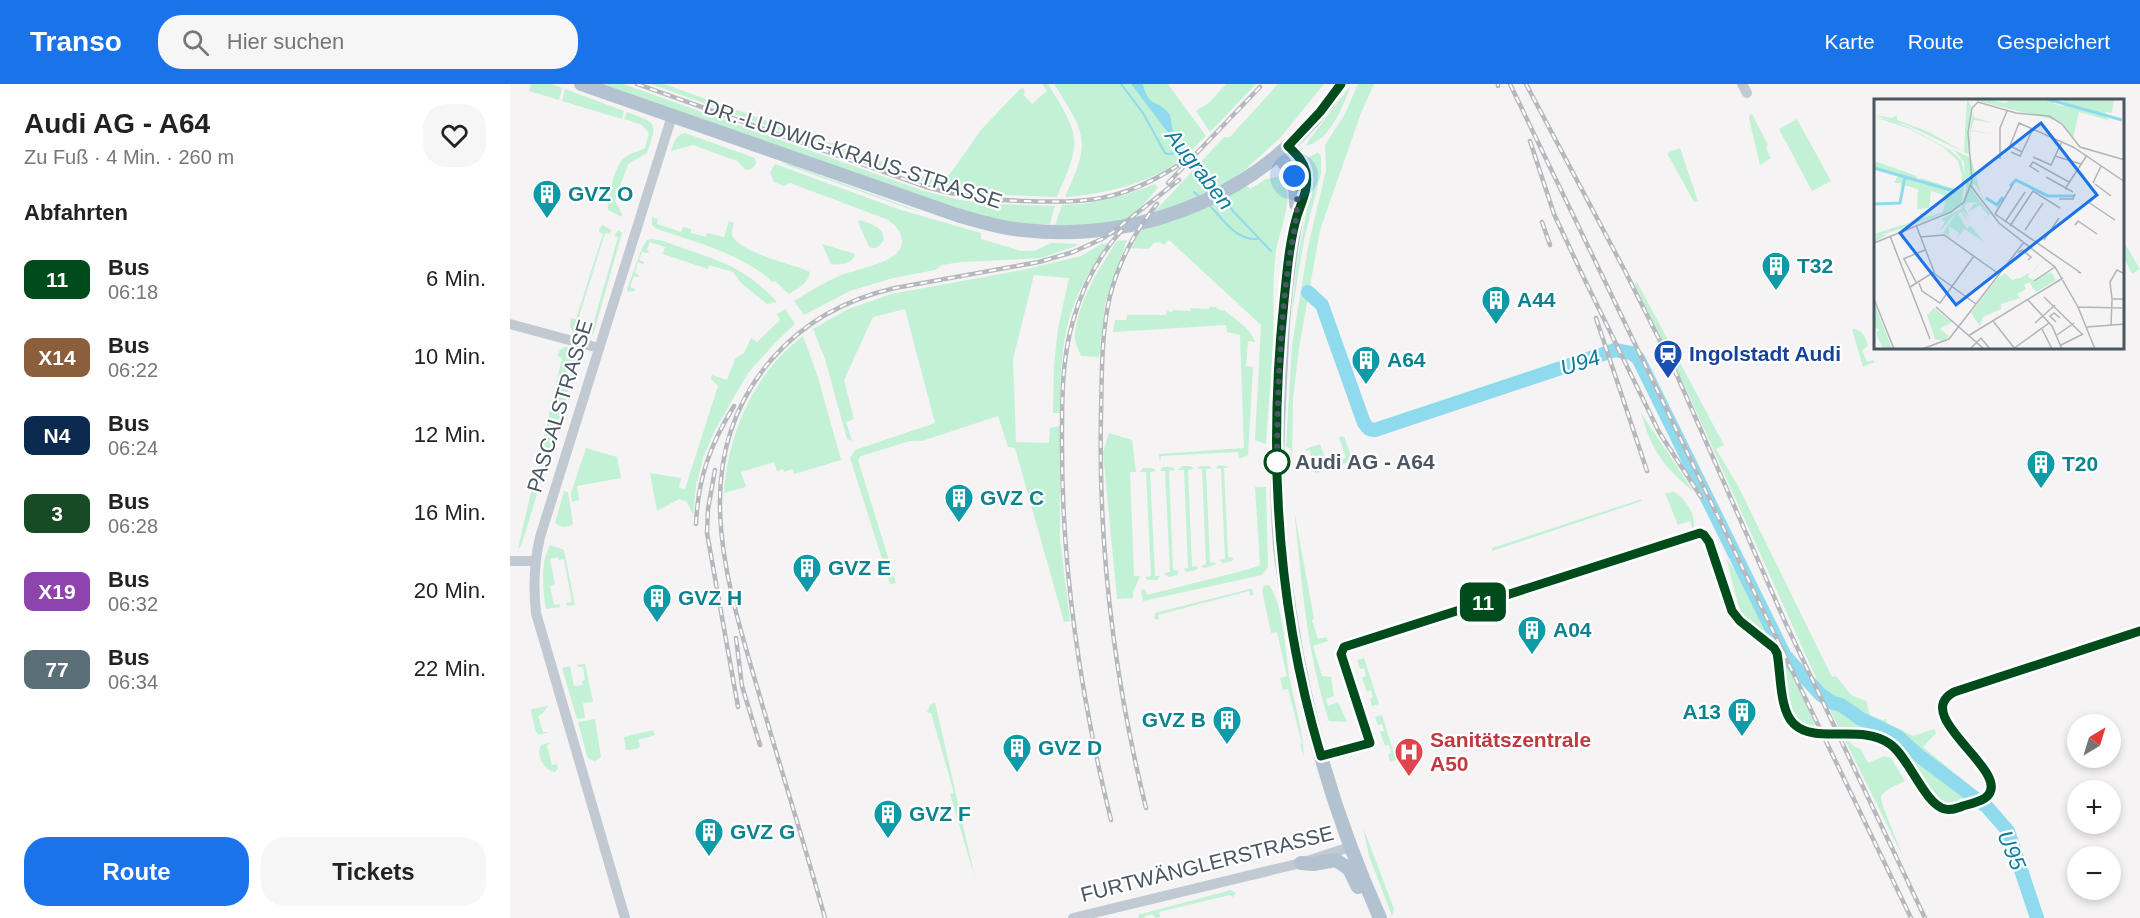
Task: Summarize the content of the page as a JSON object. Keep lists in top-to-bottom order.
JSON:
{
  "streets": {
    "main road": ["DR.-LUDWIG-KRAUS-STRASSE"],
    "street": ["PASCALSTRASSE", "FURTWÄNGLERSTRASSE"]
  },
  "crossings": [
    ["DR.-LUDWIG-KRAUS-STRASSE", "PASCALSTRASSE"]
  ],
  "water": ["Augraben", "U94", "U95"],
  "places": {
    "building": [
      "GVZ O",
      "T32",
      "A44",
      "A64",
      "T20",
      "GVZ C",
      "GVZ E",
      "GVZ H",
      "A04",
      "A13",
      "GVZ B",
      "GVZ D",
      "GVZ F",
      "GVZ G"
    ],
    "station": ["Ingolstadt Audi"],
    "other": ["Audi AG - A64"],
    "hospital": ["Sanitätszentrale A50"]
  },
  "lines": ["bus line 11"],
  "north": "top right",
  "page": {
    "header": "Transo",
    "search": "Hier suchen",
    "nav": ["Karte", "Route", "Gespeichert"],
    "heading": [
      ["Audi AG - A64", "Zu Fuß · 4 Min. · 260 m"],
      "Abfahrten"
    ],
    "on_map": "11",
    "list": [
      {
        "mark": "11",
        "name": "Bus",
        "note": "06:18",
        "value": "6 Min."
      },
      {
        "mark": "X14",
        "name": "Bus",
        "note": "06:22",
        "value": "10 Min."
      },
      {
        "mark": "N4",
        "name": "Bus",
        "note": "06:24",
        "value": "12 Min."
      },
      {
        "mark": "3",
        "name": "Bus",
        "note": "06:28",
        "value": "16 Min."
      },
      {
        "mark": "X19",
        "name": "Bus",
        "note": "06:32",
        "value": "20 Min."
      },
      {
        "mark": "77",
        "name": "Bus",
        "note": "06:34",
        "value": "22 Min."
      }
    ],
    "map_buttons": ["+", "−"],
    "buttons": ["Route", "Tickets"]
  }
}
